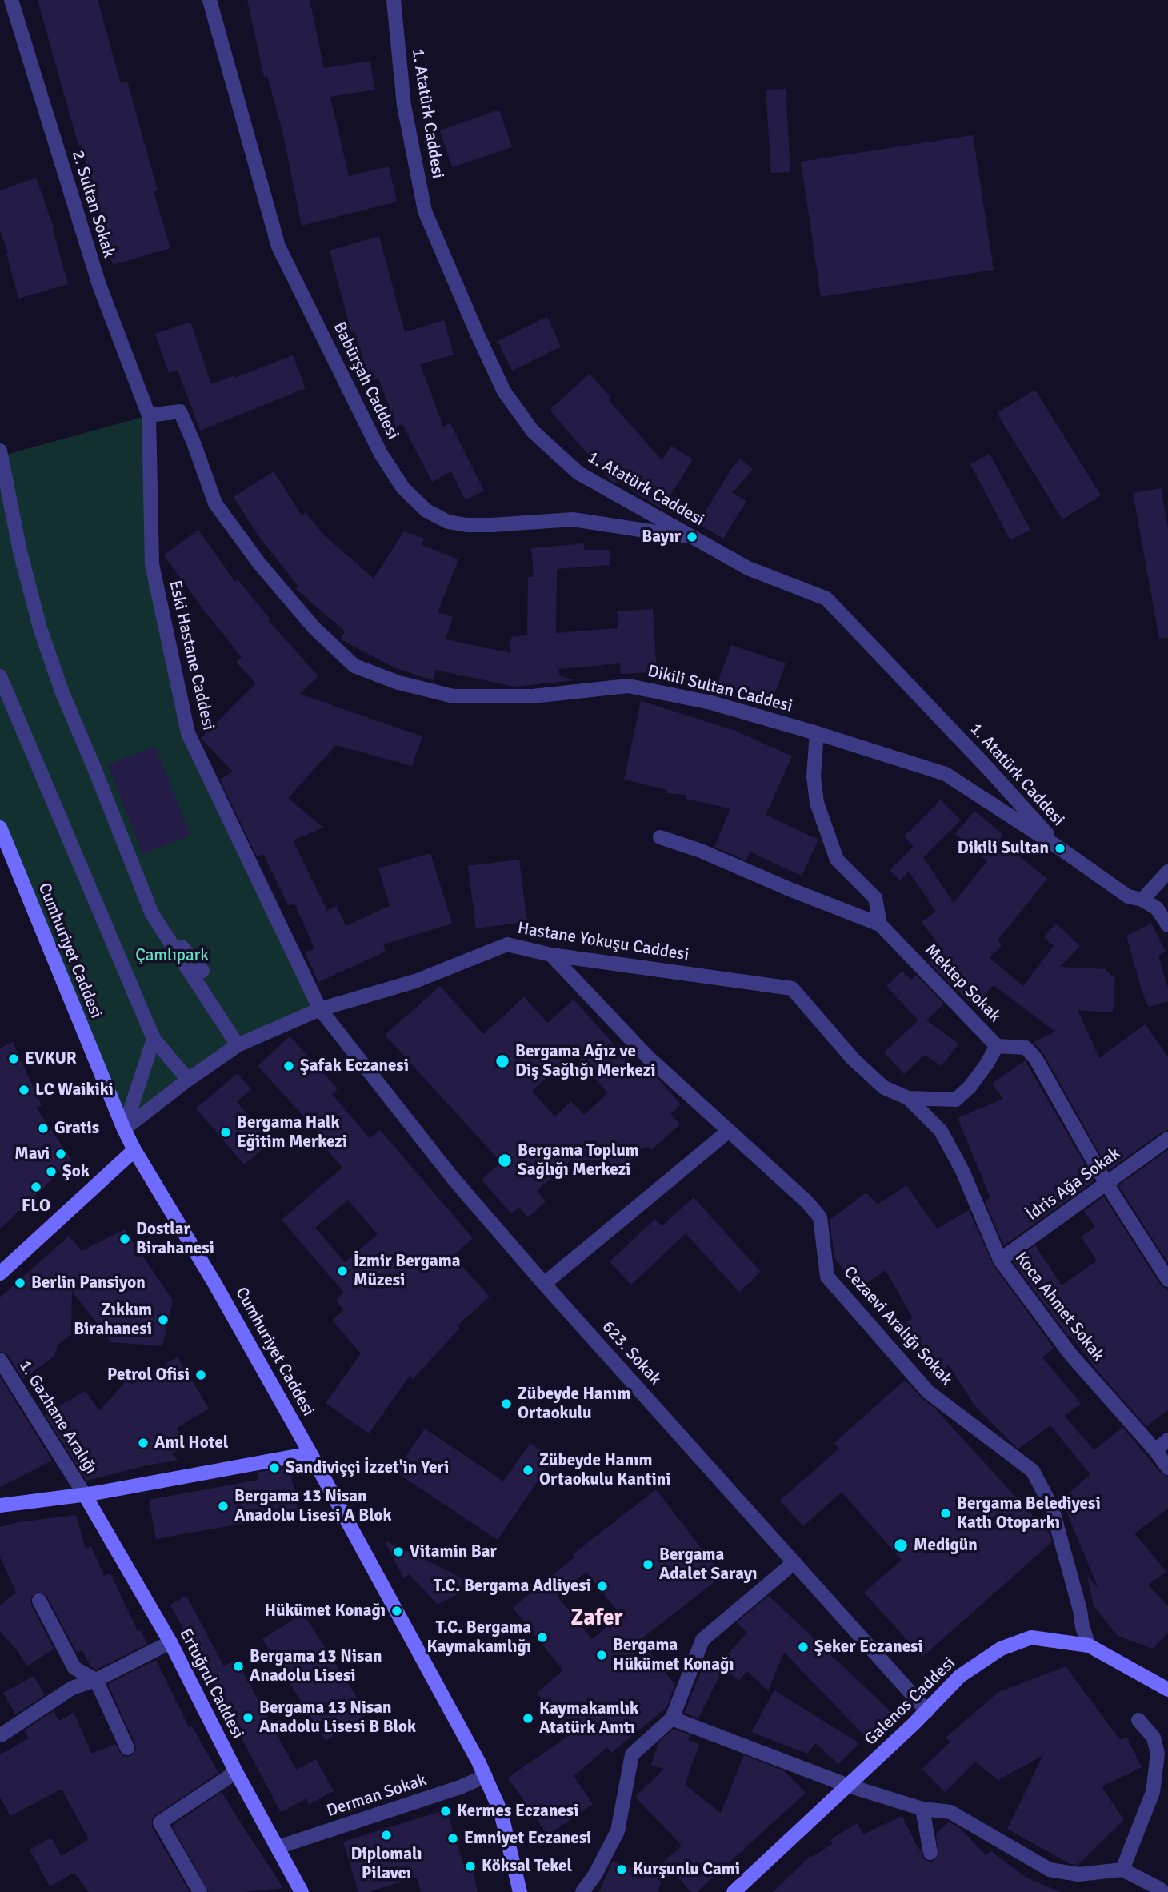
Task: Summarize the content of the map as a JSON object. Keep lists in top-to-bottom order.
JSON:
{
  "streets": {
    "main road": ["Cumhuriyet Caddesi", "Ertuğrul Caddesi", "Galenos Caddesi"],
    "street": [
      "1. Atatürk Caddesi",
      "2. Sultan Sokak",
      "Babürşah Caddesi",
      "Eski Hastane Caddesi",
      "Dikili Sultan Caddesi",
      "Hastane Yokuşu Caddesi",
      "Mektep Sokak",
      "İdris Ağa Sokak",
      "Koca Ahmet Sokak",
      "Cezaevi Aralığı Sokak",
      "623. Sokak",
      "1. Gazhane Aralığı",
      "Derman Sokak"
    ]
  },
  "crossings": [
    ["1. Atatürk Caddesi", "Babürşah Caddesi"],
    ["1. Atatürk Caddesi", "Dikili Sultan Caddesi"],
    ["2. Sultan Sokak", "Eski Hastane Caddesi"],
    ["2. Sultan Sokak", "Dikili Sultan Caddesi"],
    ["Eski Hastane Caddesi", "Dikili Sultan Caddesi"],
    ["Eski Hastane Caddesi", "Hastane Yokuşu Caddesi"],
    ["Eski Hastane Caddesi", "623. Sokak"],
    ["Hastane Yokuşu Caddesi", "Cumhuriyet Caddesi"],
    ["Hastane Yokuşu Caddesi", "Koca Ahmet Sokak"],
    ["Hastane Yokuşu Caddesi", "Cezaevi Aralığı Sokak"],
    ["Hastane Yokuşu Caddesi", "623. Sokak"],
    ["Cumhuriyet Caddesi", "Derman Sokak"],
    ["Mektep Sokak", "İdris Ağa Sokak"],
    ["İdris Ağa Sokak", "Koca Ahmet Sokak"],
    ["Cezaevi Aralığı Sokak", "Galenos Caddesi"],
    ["623. Sokak", "Galenos Caddesi"],
    ["1. Gazhane Aralığı", "Ertuğrul Caddesi"],
    ["Ertuğrul Caddesi", "Derman Sokak"]
  ],
  "districts": ["Zafer"],
  "parks": ["Çamlıpark"],
  "places": [
    "Bayır",
    "Dikili Sultan",
    "EVKUR",
    "Bergama Ağız ve Diş Sağlığı Merkezi",
    "Şafak Eczanesi",
    "LC Waikiki",
    "Gratis",
    "Bergama Halk Eğitim Merkezi",
    "Mavi",
    "Bergama Toplum Sağlığı Merkezi",
    "Şok",
    "FLO",
    "Dostlar Birahanesi",
    "İzmir Bergama Müzesi",
    "Berlin Pansiyon",
    "Zıkkım Birahanesi",
    "Petrol Ofisi",
    "Zübeyde Hanım Ortaokulu",
    "Anıl Hotel",
    "Sandiviççi İzzet'in Yeri",
    "Zübeyde Hanım Ortaokulu Kantini",
    "Bergama 13 Nisan Anadolu Lisesi A Blok",
    "Bergama Belediyesi Katlı Otoparkı",
    "Medigün",
    "Vitamin Bar",
    "Bergama Adalet Sarayı",
    "T.C. Bergama Adliyesi",
    "Hükümet Konağı",
    "T.C. Bergama Kaymakamlığı",
    "Şeker Eczanesi",
    "Bergama Hükümet Konağı",
    "Bergama 13 Nisan Anadolu Lisesi",
    "Bergama 13 Nisan Anadolu Lisesi B Blok",
    "Kaymakamlık Atatürk Anıtı",
    "Kermes Eczanesi",
    "Diplomalı Pilavcı",
    "Emniyet Eczanesi",
    "Köksal Tekel",
    "Kurşunlu Cami"
  ]
}
